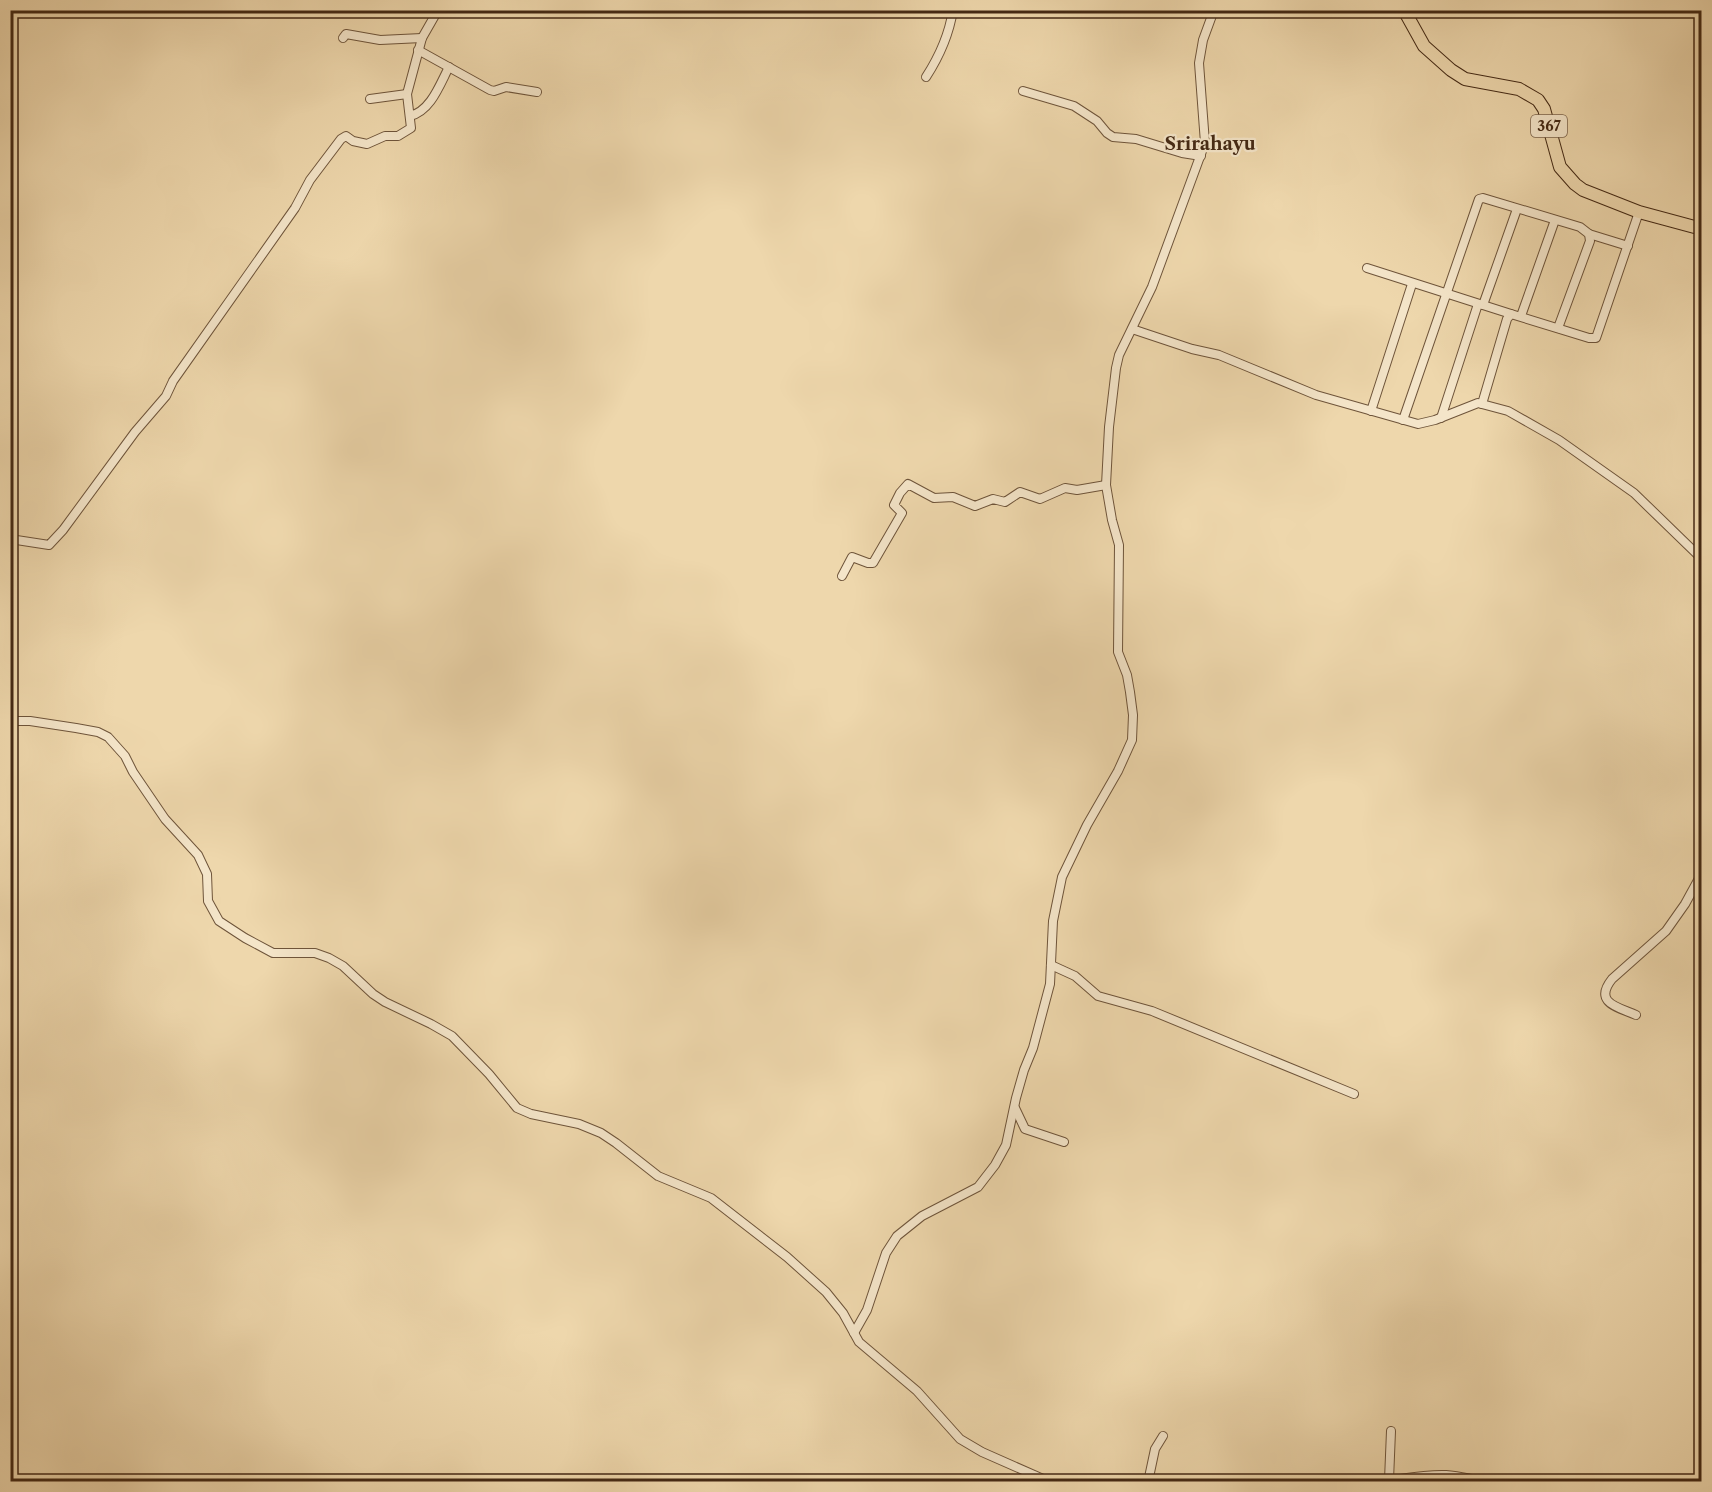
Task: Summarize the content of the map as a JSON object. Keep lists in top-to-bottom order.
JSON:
{
  "streets": {
    "main road": ["367"]
  },
  "districts": ["Srirahayu"]
}
